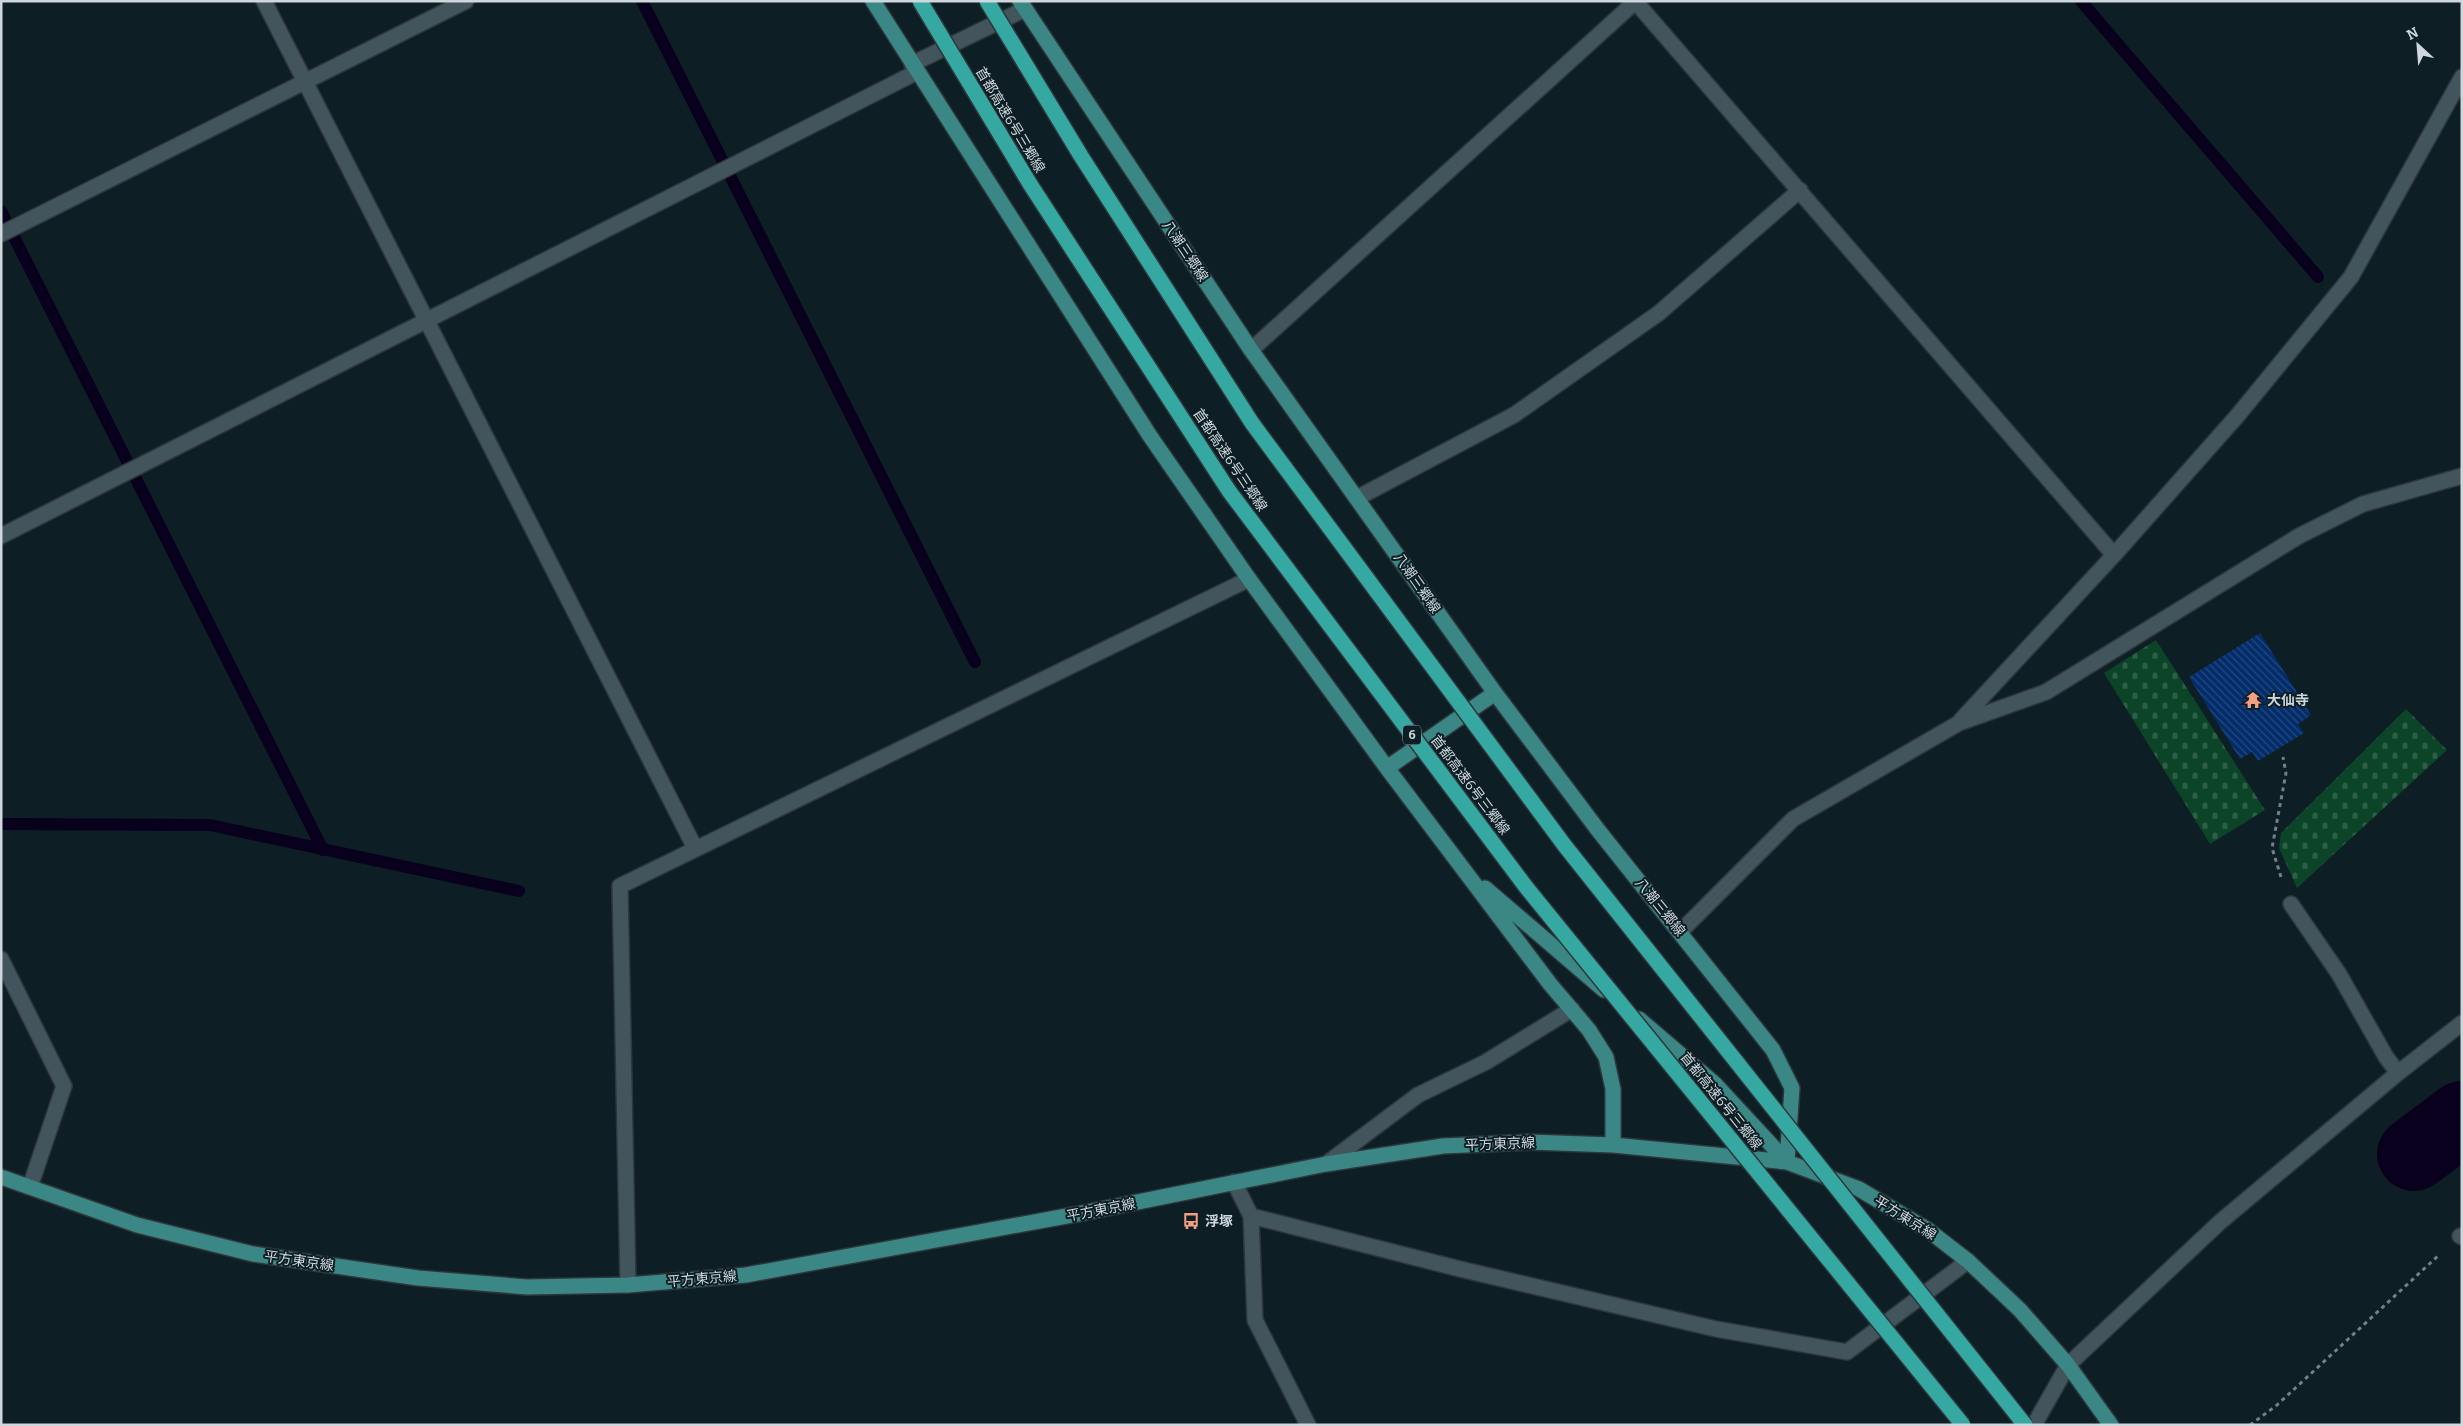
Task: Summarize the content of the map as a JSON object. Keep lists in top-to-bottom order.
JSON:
{
  "streets": {
    "highway": ["首都高速6号三郷線", "6"],
    "main road": ["八潮三郷線", "平方東京線"]
  },
  "crossings": [
    ["八潮三郷線", "平方東京線"]
  ],
  "places": {
    "temple": ["大仙寺"],
    "bus stop": ["浮塚"]
  },
  "north": "top left"
}
